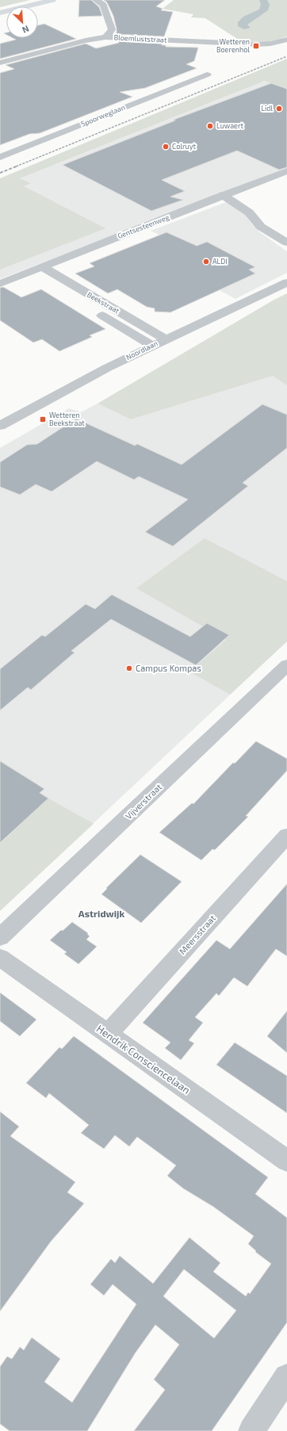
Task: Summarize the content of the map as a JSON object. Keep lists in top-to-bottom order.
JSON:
{
  "streets": {
    "street": [
      "Bloemluststraat",
      "Spoorweglaan",
      "Gentsesteenweg",
      "Beekstraat",
      "Noordlaan",
      "Vijverstraat",
      "Meersstraat",
      "Hendrik Consciencelaan"
    ]
  },
  "crossings": [
    ["Gentsesteenweg", "Beekstraat"],
    ["Beekstraat", "Noordlaan"],
    ["Meersstraat", "Hendrik Consciencelaan"]
  ],
  "districts": ["Astridwijk"],
  "places": {
    "transit": ["Wetteren Boerenhol", "Wetteren Beekstraat"],
    "other": [
      "Lidl",
      "Luwaert",
      "Colruyt",
      "ALDI",
      "Campus Kompas"
    ]
  },
  "north": "bottom right"
}
